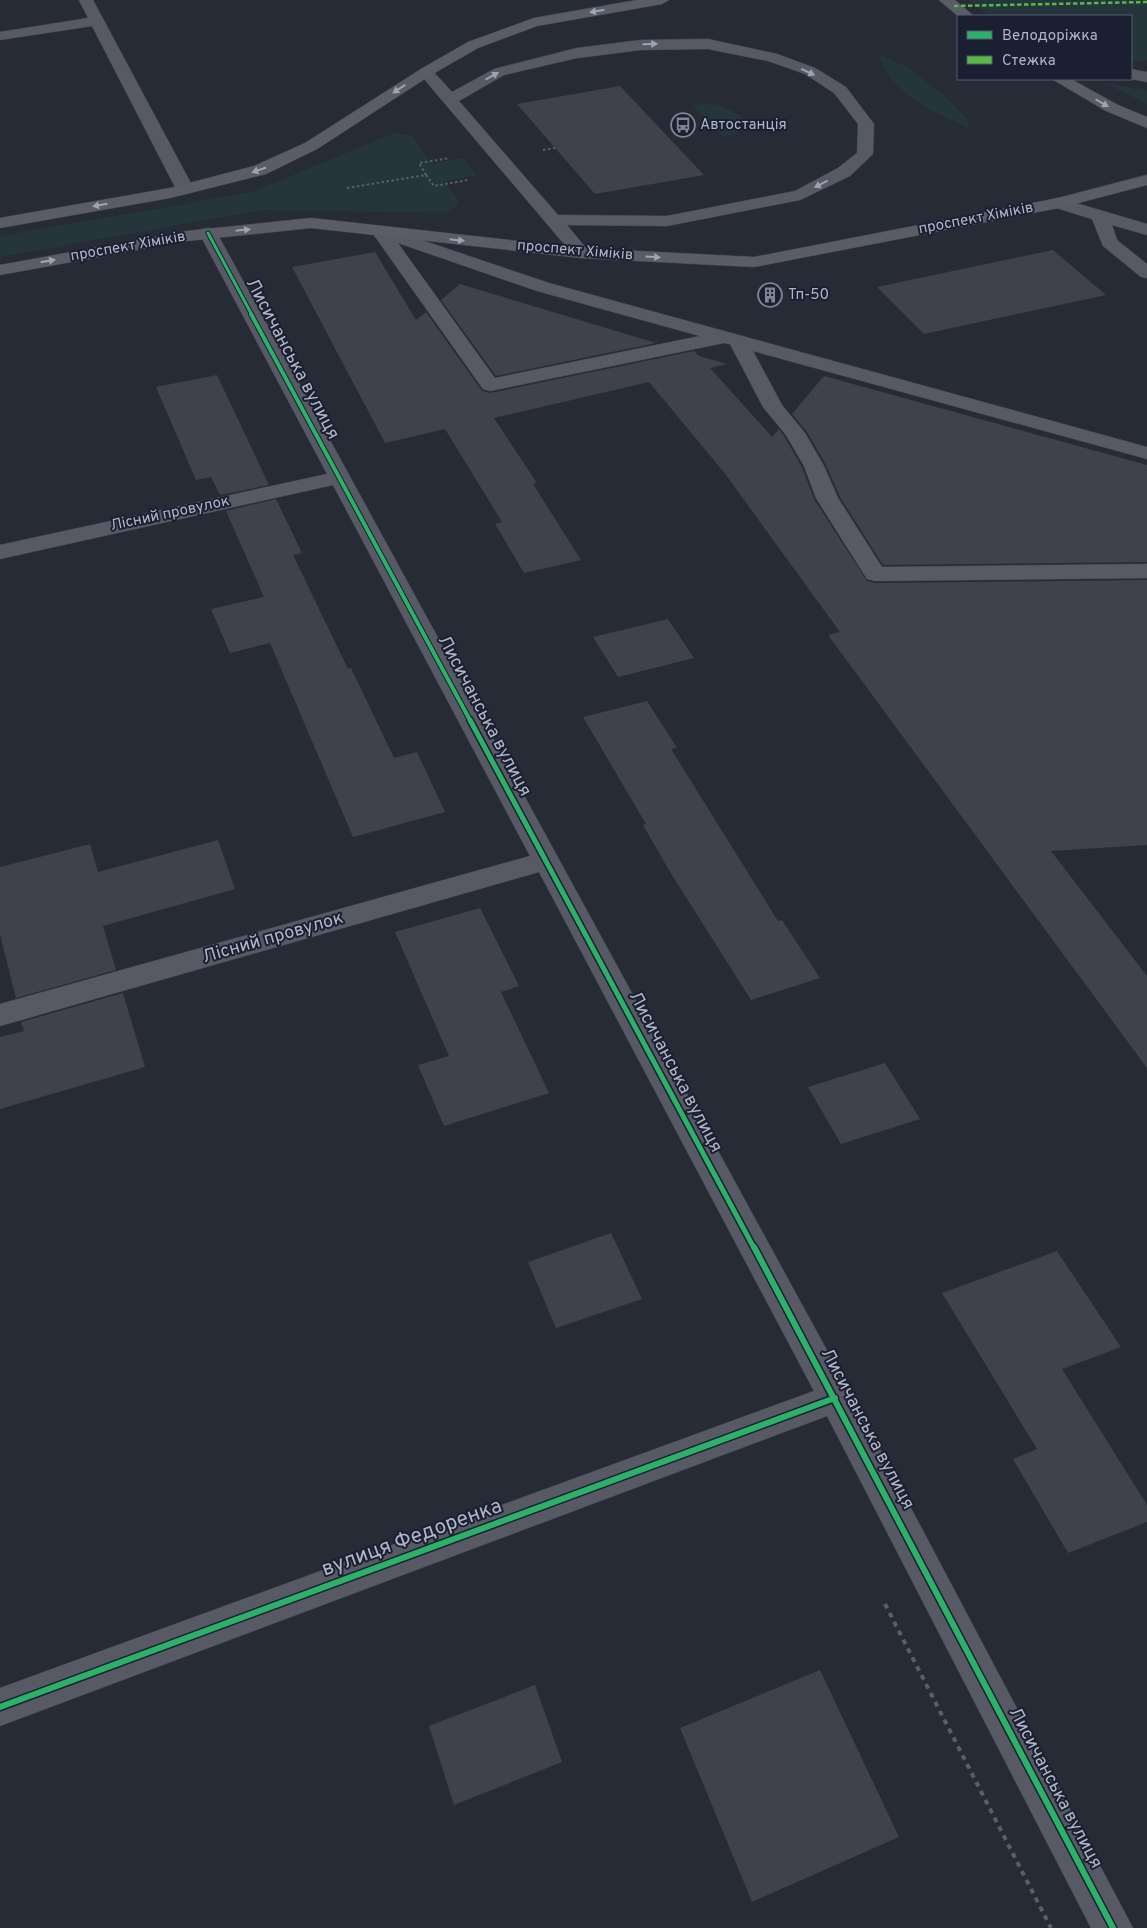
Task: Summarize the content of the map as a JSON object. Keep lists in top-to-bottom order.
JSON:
{
  "streets": {
    "main road": ["проспект Хіміків"],
    "street": ["Лисичанська вулиця", "Лісний провулок", "вулиця Федоренка"]
  },
  "crossings": [
    ["проспект Хіміків", "Лисичанська вулиця"],
    ["Лисичанська вулиця", "Лісний провулок"],
    ["Лисичанська вулиця", "вулиця Федоренка"]
  ],
  "places": {
    "bus stop": ["Автостанція"],
    "building": ["Тп-50"]
  },
  "legend": ["Велодоріжка", "Стежка"]
}
